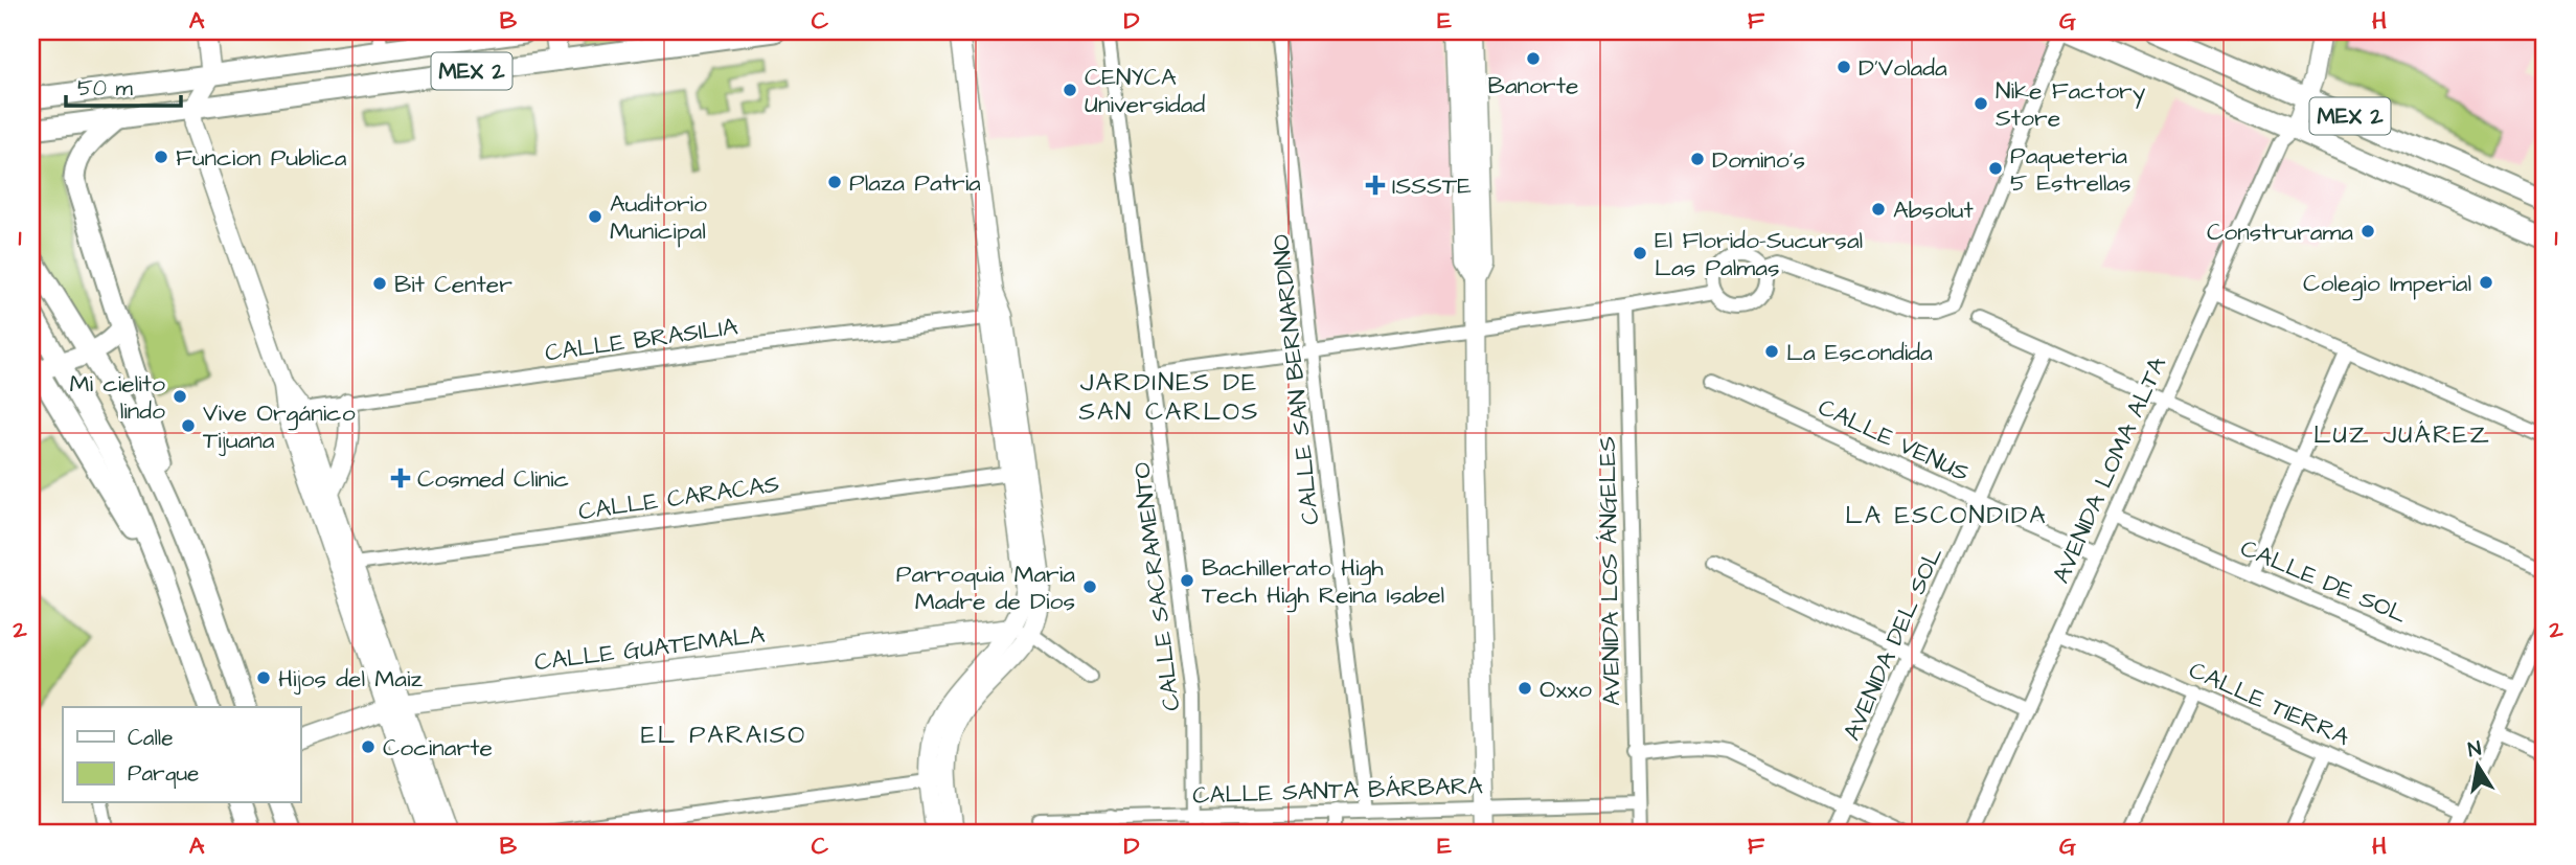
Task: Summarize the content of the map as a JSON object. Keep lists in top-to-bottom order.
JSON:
{
  "streets": {
    "main road": ["MEX 2"],
    "street": [
      "CALLE BRASILIA",
      "CALLE SAN BERNARDINO",
      "CALLE VENUS",
      "AVENIDA LOMA ALTA",
      "CALLE CARACAS",
      "AVENIDA LOS ÁNGELES",
      "CALLE DE SOL",
      "CALLE SACRAMENTO",
      "AVENIDA DEL SOL",
      "CALLE GUATEMALA",
      "CALLE TIERRA",
      "CALLE SANTA BÁRBARA"
    ]
  },
  "crossings": [
    ["MEX 2", "AVENIDA LOMA ALTA"],
    ["CALLE SAN BERNARDINO", "CALLE SANTA BÁRBARA"],
    ["CALLE VENUS", "AVENIDA LOMA ALTA"],
    ["CALLE VENUS", "AVENIDA DEL SOL"],
    ["AVENIDA LOMA ALTA", "CALLE DE SOL"],
    ["AVENIDA LOMA ALTA", "CALLE TIERRA"],
    ["AVENIDA LOS ÁNGELES", "CALLE SANTA BÁRBARA"],
    ["CALLE SACRAMENTO", "CALLE SANTA BÁRBARA"]
  ],
  "districts": [
    "JARDINES DE SAN CARLOS",
    "LUZ JUÁREZ",
    "LA ESCONDIDA",
    "EL PARAISO"
  ],
  "places": {
    "other": [
      "Banorte",
      "D'Volada",
      "CENYCA Universidad",
      "Nike Factory Store",
      "Funcion Publica",
      "Domino's",
      "Paqueteria 5 Estrellas",
      "Plaza Patria",
      "Absolut",
      "Auditorio Municipal",
      "Construrama",
      "El Florido-Sucursal Las Palmas",
      "Colegio Imperial",
      "Bit Center",
      "La Escondida",
      "Mi cielito lindo",
      "Vive Orgánico Tijuana",
      "Bachillerato High Tech High Reina Isabel",
      "Parroquia Maria Madre de Dios",
      "Hijos del Maiz",
      "Oxxo",
      "Cocinarte"
    ],
    "health": ["ISSSTE", "Cosmed Clinic"]
  },
  "legend": ["Calle", "Parque"],
  "scale_bar": "50 m",
  "north": "top",
  "grid": {
    "columns": [
      "A",
      "B",
      "C",
      "D",
      "E",
      "F",
      "G",
      "H"
    ],
    "rows": ["1", "2"]
  }
}
